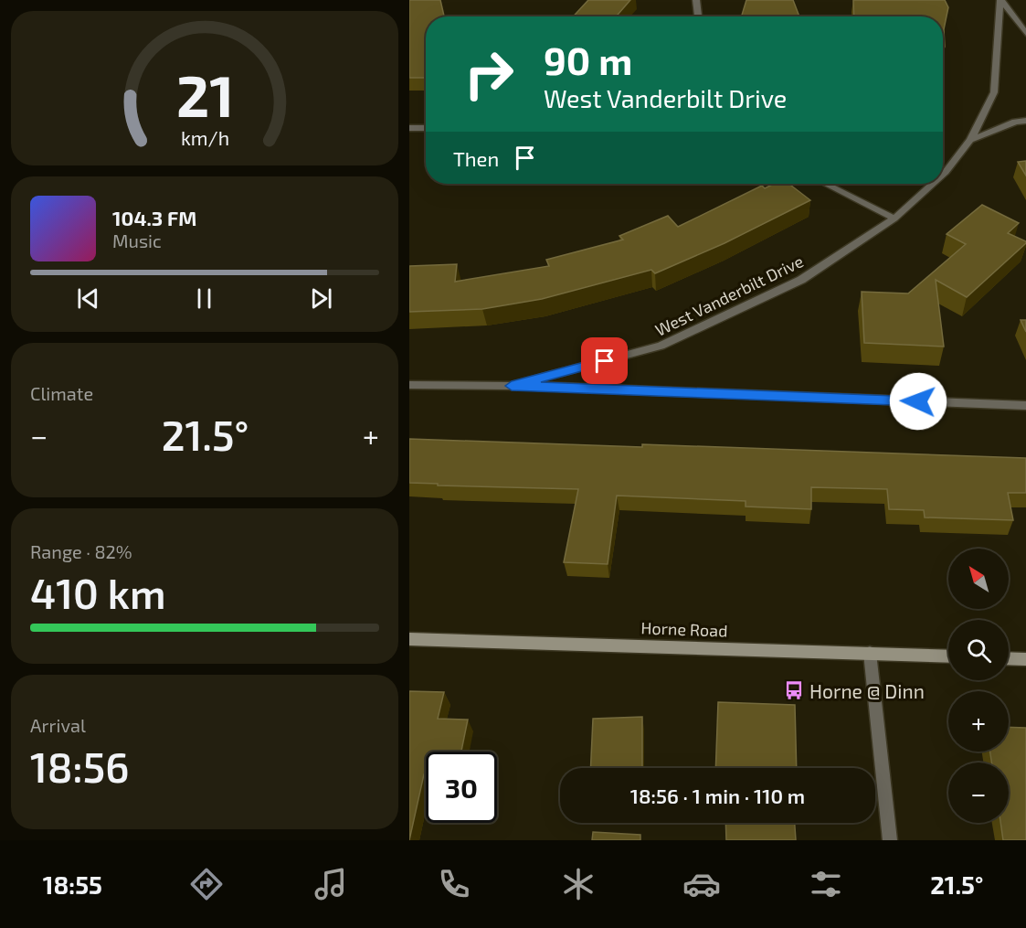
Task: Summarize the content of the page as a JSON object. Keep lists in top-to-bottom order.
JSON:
{
  "streets": {
    "main road": ["Horne Road"],
    "street": ["West Vanderbilt Drive"]
  },
  "places": {
    "bus stop": ["Horne @ Dinn"]
  },
  "north": "top left",
  "page": {
    "turn": ["90 m", "West Vanderbilt Drive"],
    "then": "Then",
    "song": ["104.3 FM", "Music"],
    "tile": [
      "Climate",
      ["Range · 82%", "410 km"],
      ["Arrival", "18:56"]
    ],
    "heat": ["−", "21.5°", "+"],
    "map_buttons": ["+", "−"],
    "limit": "30",
    "trip": "18:56 · 1 min · 110 m",
    "tabs": ["18:55", "21.5°"],
    "gauge": ["21", "km/h"]
  }
}
